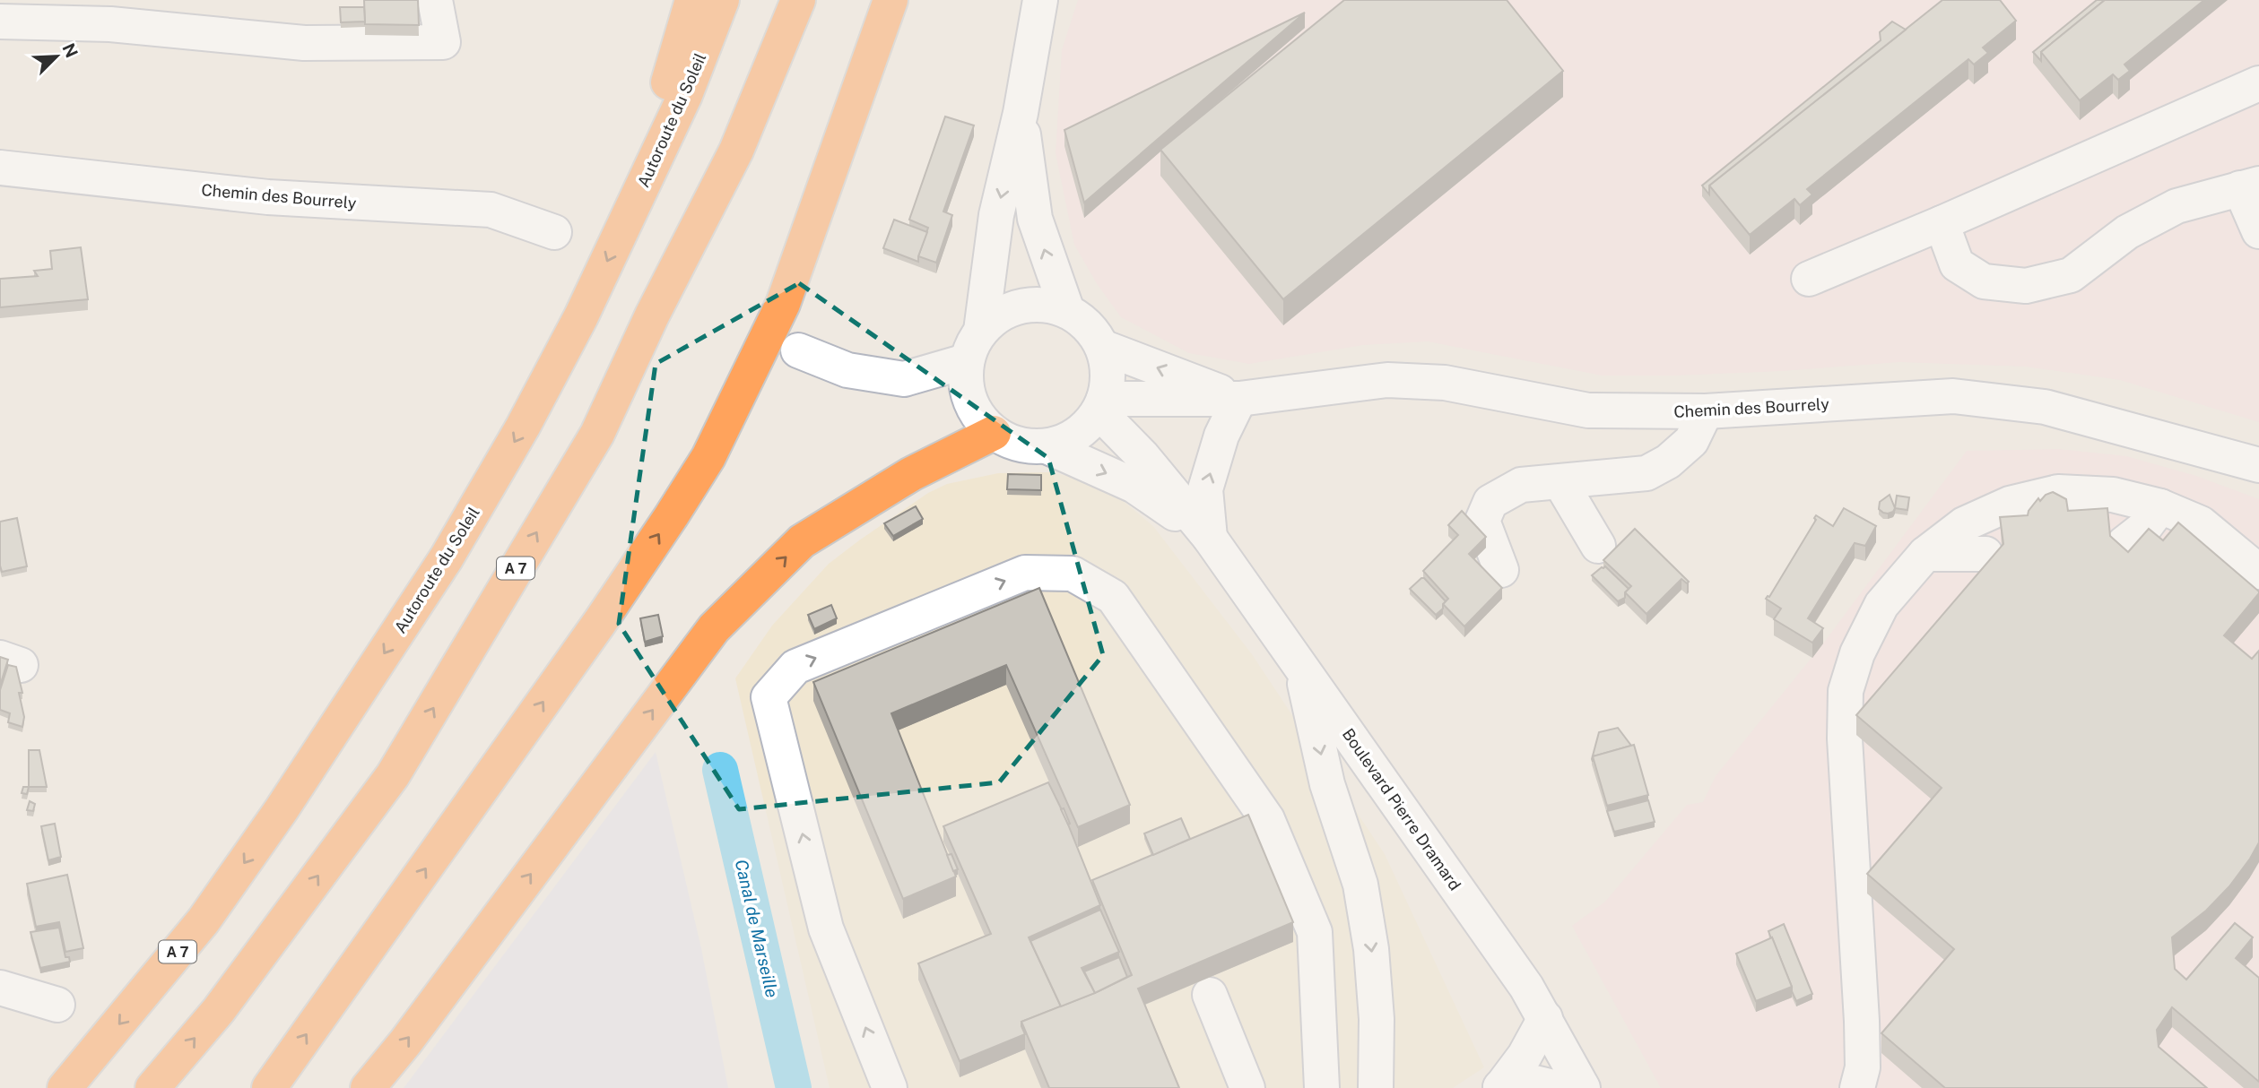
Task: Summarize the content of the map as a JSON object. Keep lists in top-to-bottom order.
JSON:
{
  "streets": {
    "highway": ["Autoroute du Soleil", "A 7"],
    "street": ["Chemin des Bourrely", "Boulevard Pierre Dramard"]
  },
  "crossings": [
    ["Chemin des Bourrely", "Boulevard Pierre Dramard"]
  ],
  "water": ["Canal de Marseille"],
  "north": "top right"
}
